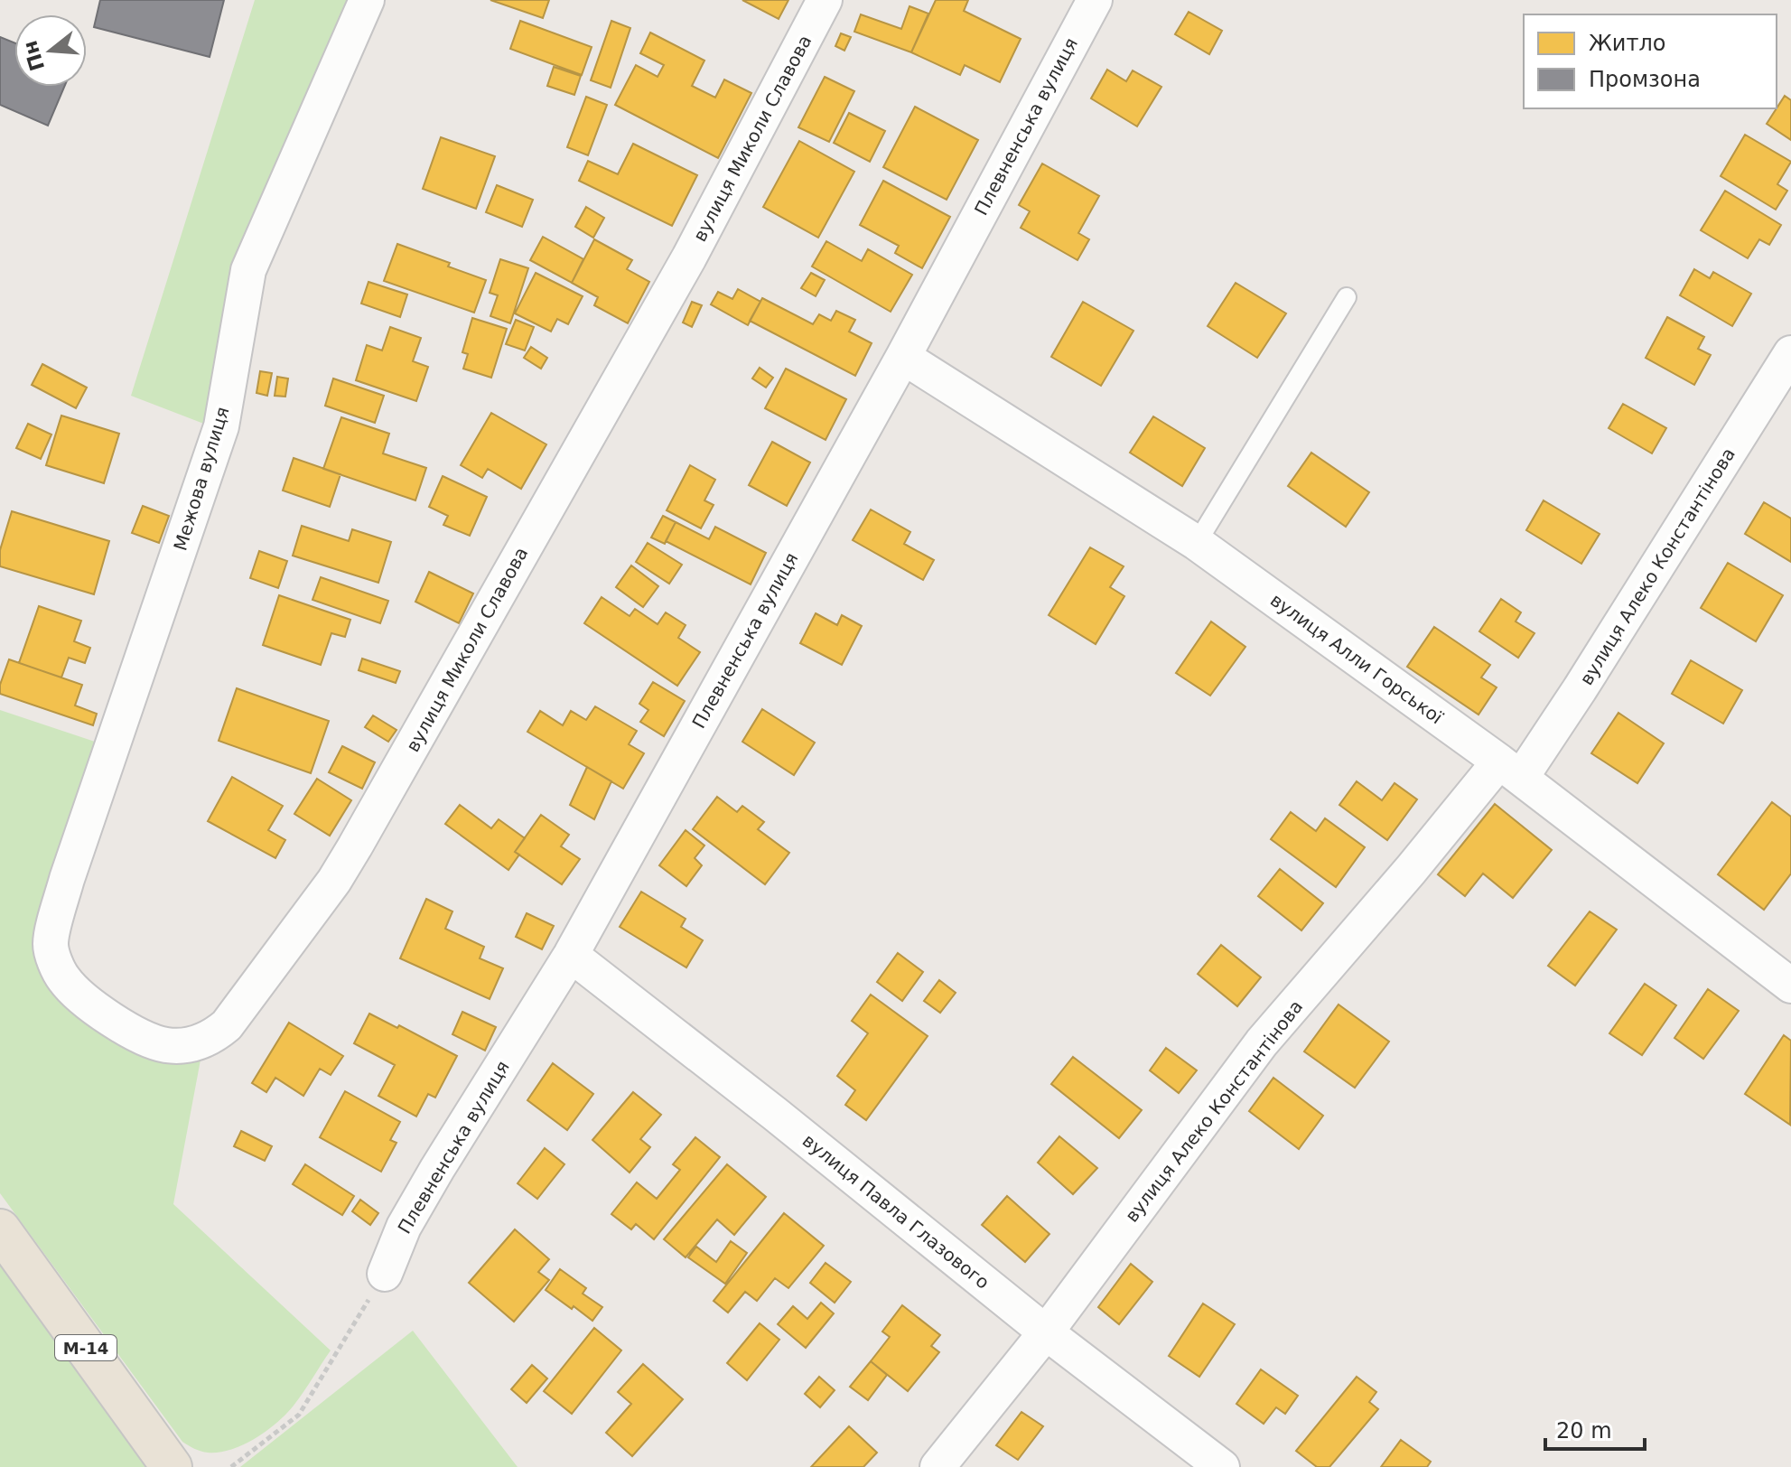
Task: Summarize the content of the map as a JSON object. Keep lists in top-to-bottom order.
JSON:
{
  "streets": {
    "highway": ["М-14"],
    "street": [
      "Плевненська вулиця",
      "вулиця Миколи Славова",
      "Межова вулиця",
      "вулиця Алеко Константінова",
      "вулиця Алли Горської",
      "вулиця Павла Глазового"
    ]
  },
  "crossings": [
    ["Плевненська вулиця", "вулиця Алли Горської"],
    ["Плевненська вулиця", "вулиця Павла Глазового"],
    ["вулиця Миколи Славова", "Межова вулиця"],
    ["вулиця Алеко Константінова", "вулиця Алли Горської"],
    ["вулиця Алеко Константінова", "вулиця Павла Глазового"]
  ],
  "legend": ["Житло", "Промзона"],
  "scale_bar": "20 m",
  "north": "left"
}
